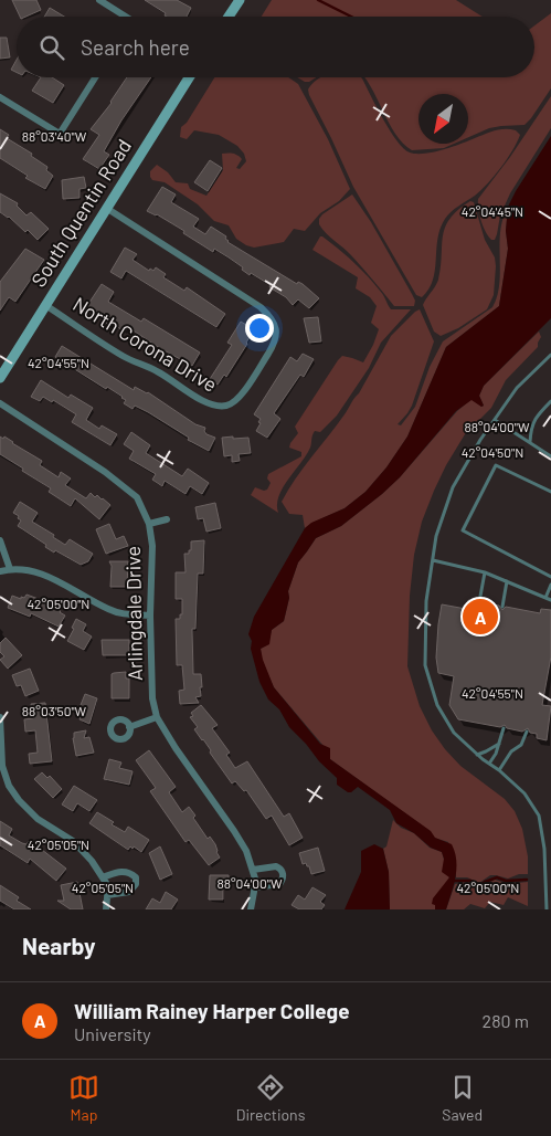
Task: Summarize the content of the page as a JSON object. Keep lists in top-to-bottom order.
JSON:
{
  "streets": {
    "main road": ["South Quentin Road"],
    "street": ["North Corona Drive", "Arlingdale Drive"]
  },
  "crossings": [
    ["South Quentin Road", "North Corona Drive"]
  ],
  "north": "bottom left",
  "page": {
    "search": "Search here",
    "pins": "A",
    "heading": "Nearby",
    "list": [
      {
        "mark": "A",
        "name": "William Rainey Harper College",
        "note": "University",
        "value": "280 m"
      }
    ],
    "nav": ["Map", "Directions", "Saved"]
  },
  "coordinates": [
    "88°03'40\"W",
    "42°04'45\"N",
    "42°04'55\"N",
    "88°04'00\"W",
    "42°04'50\"N",
    "42°05'00\"N",
    "88°03'50\"W",
    "42°05'05\"N"
  ]
}
